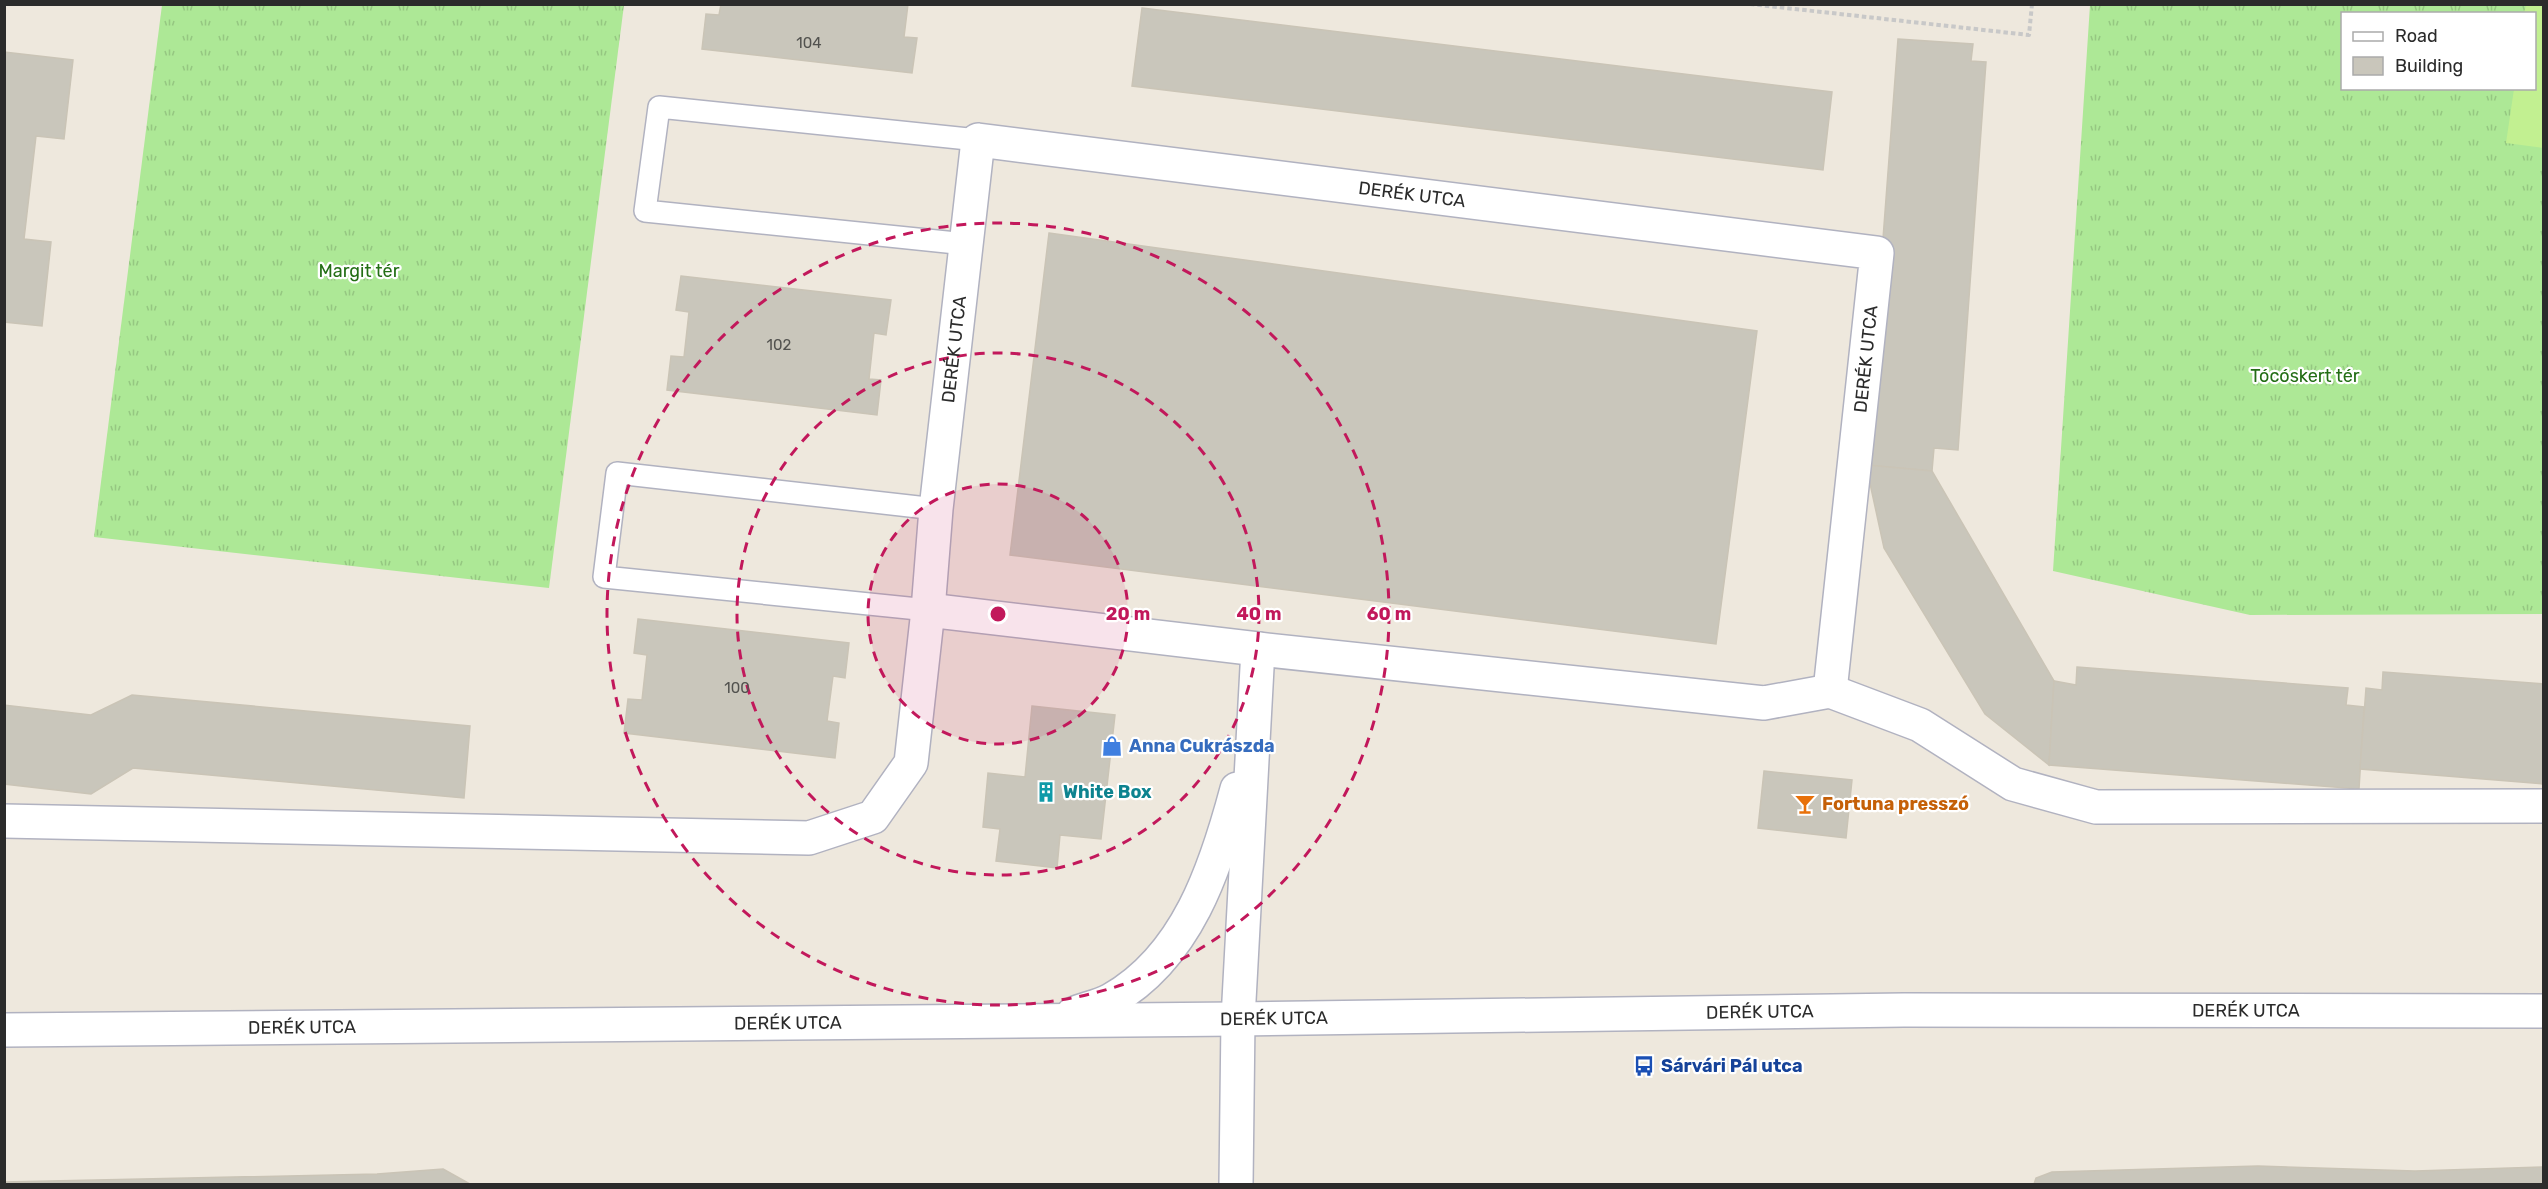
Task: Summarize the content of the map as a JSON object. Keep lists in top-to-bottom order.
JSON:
{
  "streets": {
    "street": ["DERÉK UTCA"]
  },
  "parks": ["Margit tér", "Tócóskert tér"],
  "places": {
    "shop": ["Anna Cukrászda"],
    "building": ["White Box"],
    "bar": ["Fortuna presszó"],
    "bus stop": ["Sárvári Pál utca"]
  },
  "house_numbers": ["104", "102", "100"],
  "legend": ["Road", "Building"],
  "rings": ["20 m", "40 m", "60 m"]
}
